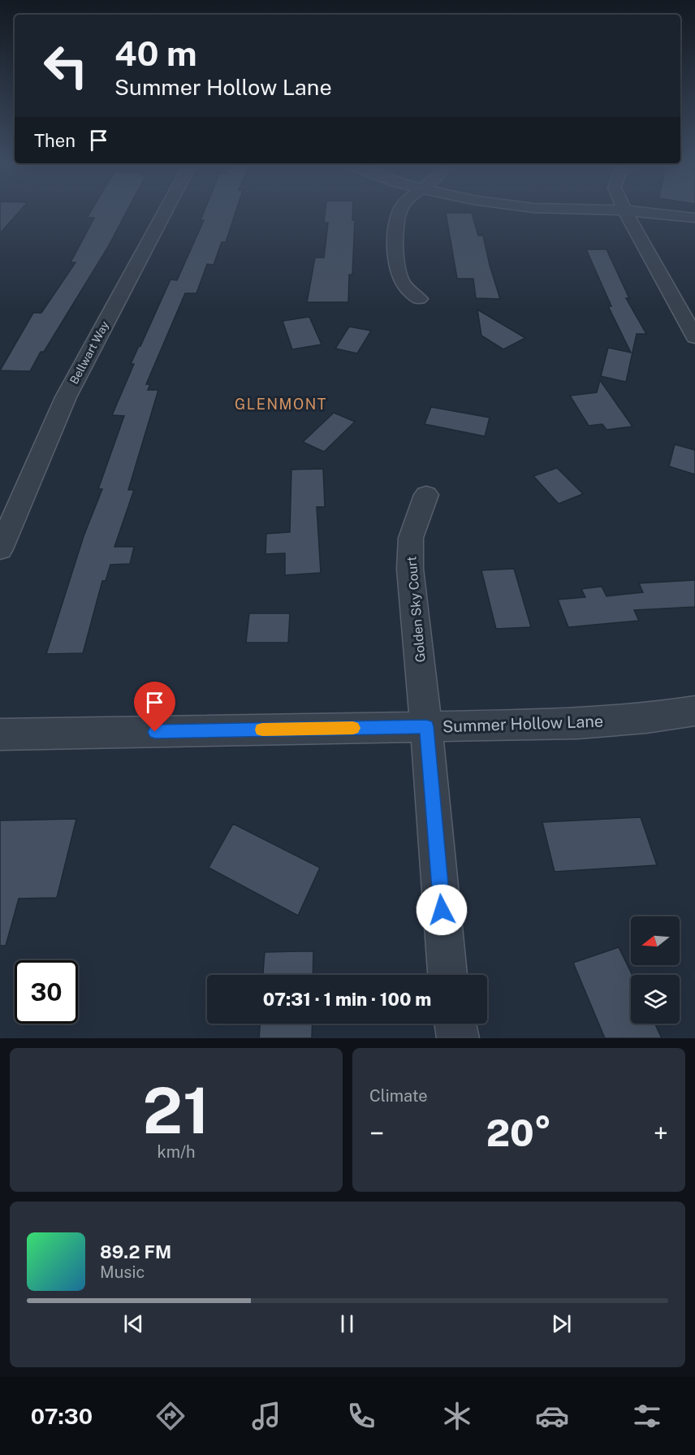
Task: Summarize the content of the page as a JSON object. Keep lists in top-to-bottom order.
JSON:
{
  "streets": {
    "street": ["Bellwart Way", "Golden Sky Court", "Summer Hollow Lane"]
  },
  "crossings": [
    ["Golden Sky Court", "Summer Hollow Lane"]
  ],
  "districts": ["GLENMONT"],
  "north": "left",
  "page": {
    "turn": ["40 m", "Summer Hollow Lane"],
    "then": "Then",
    "limit": "30",
    "trip": "07:31 · 1 min · 100 m",
    "tile": [
      ["21", "km/h"],
      "Climate"
    ],
    "heat": ["−", "20°", "+"],
    "song": ["89.2 FM", "Music"],
    "tabs": "07:30"
  }
}
